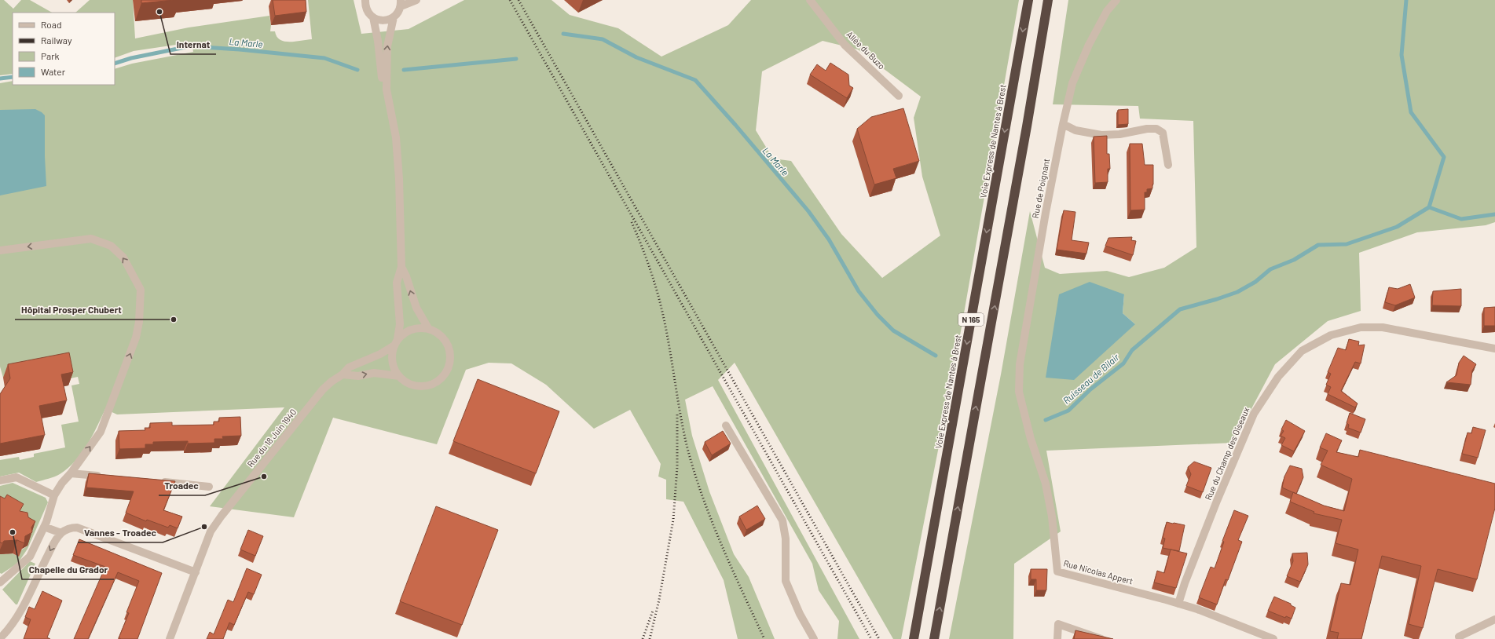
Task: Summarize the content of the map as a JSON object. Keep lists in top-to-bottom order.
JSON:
{
  "streets": {
    "highway": ["Voie Express de Nantes à Brest", "N 165"],
    "street": [
      "Allée du Buzo",
      "Rue de Poignant",
      "Rue du 18 Juin 1940",
      "Rue du Champ des Oiseaux",
      "Rue Nicolas Appert"
    ]
  },
  "crossings": [
    ["Rue de Poignant", "Rue Nicolas Appert"],
    ["Rue du Champ des Oiseaux", "Rue Nicolas Appert"]
  ],
  "water": ["La Marle", "Ruisseau de Bilair"],
  "places": [
    "Internat",
    "Hôpital Prosper Chubert",
    "Troadec",
    "Vannes - Troadec",
    "Chapelle du Grador"
  ],
  "legend": [
    "Road",
    "Railway",
    "Park",
    "Water"
  ]
}
